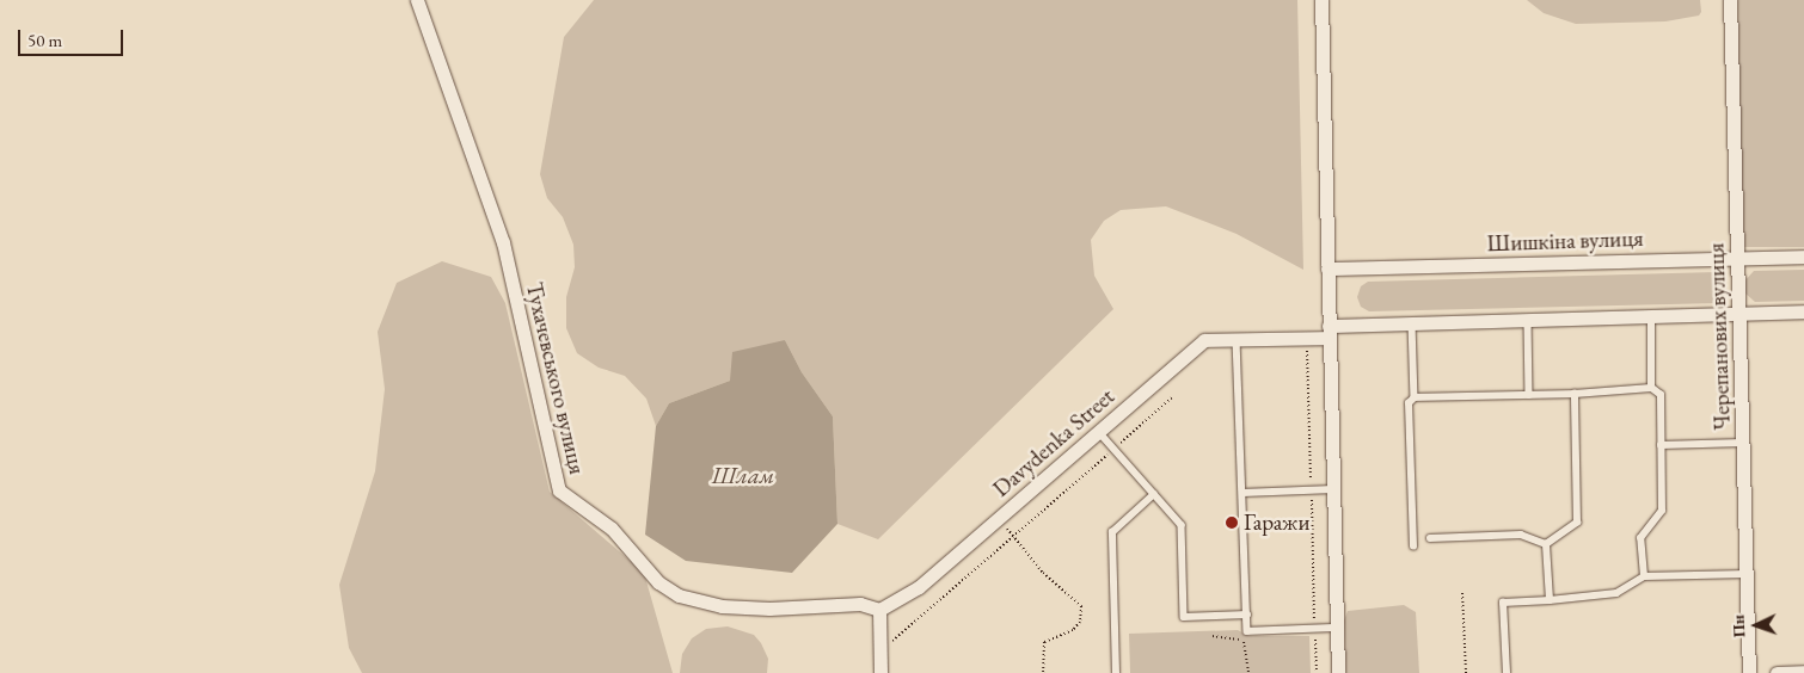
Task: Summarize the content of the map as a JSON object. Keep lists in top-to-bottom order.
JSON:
{
  "streets": {
    "street": [
      "Шишкiна вулиця",
      "Черепанових вулиця",
      "Тухачевського вулиця",
      "Davydenka Street"
    ]
  },
  "crossings": [
    ["Шишкiна вулиця", "Черепанових вулиця"],
    ["Черепанових вулиця", "Davydenka Street"],
    ["Тухачевського вулиця", "Davydenka Street"]
  ],
  "water": ["Шлам"],
  "places": ["Гаражи"],
  "scale_bar": "50 m",
  "north": "left"
}
